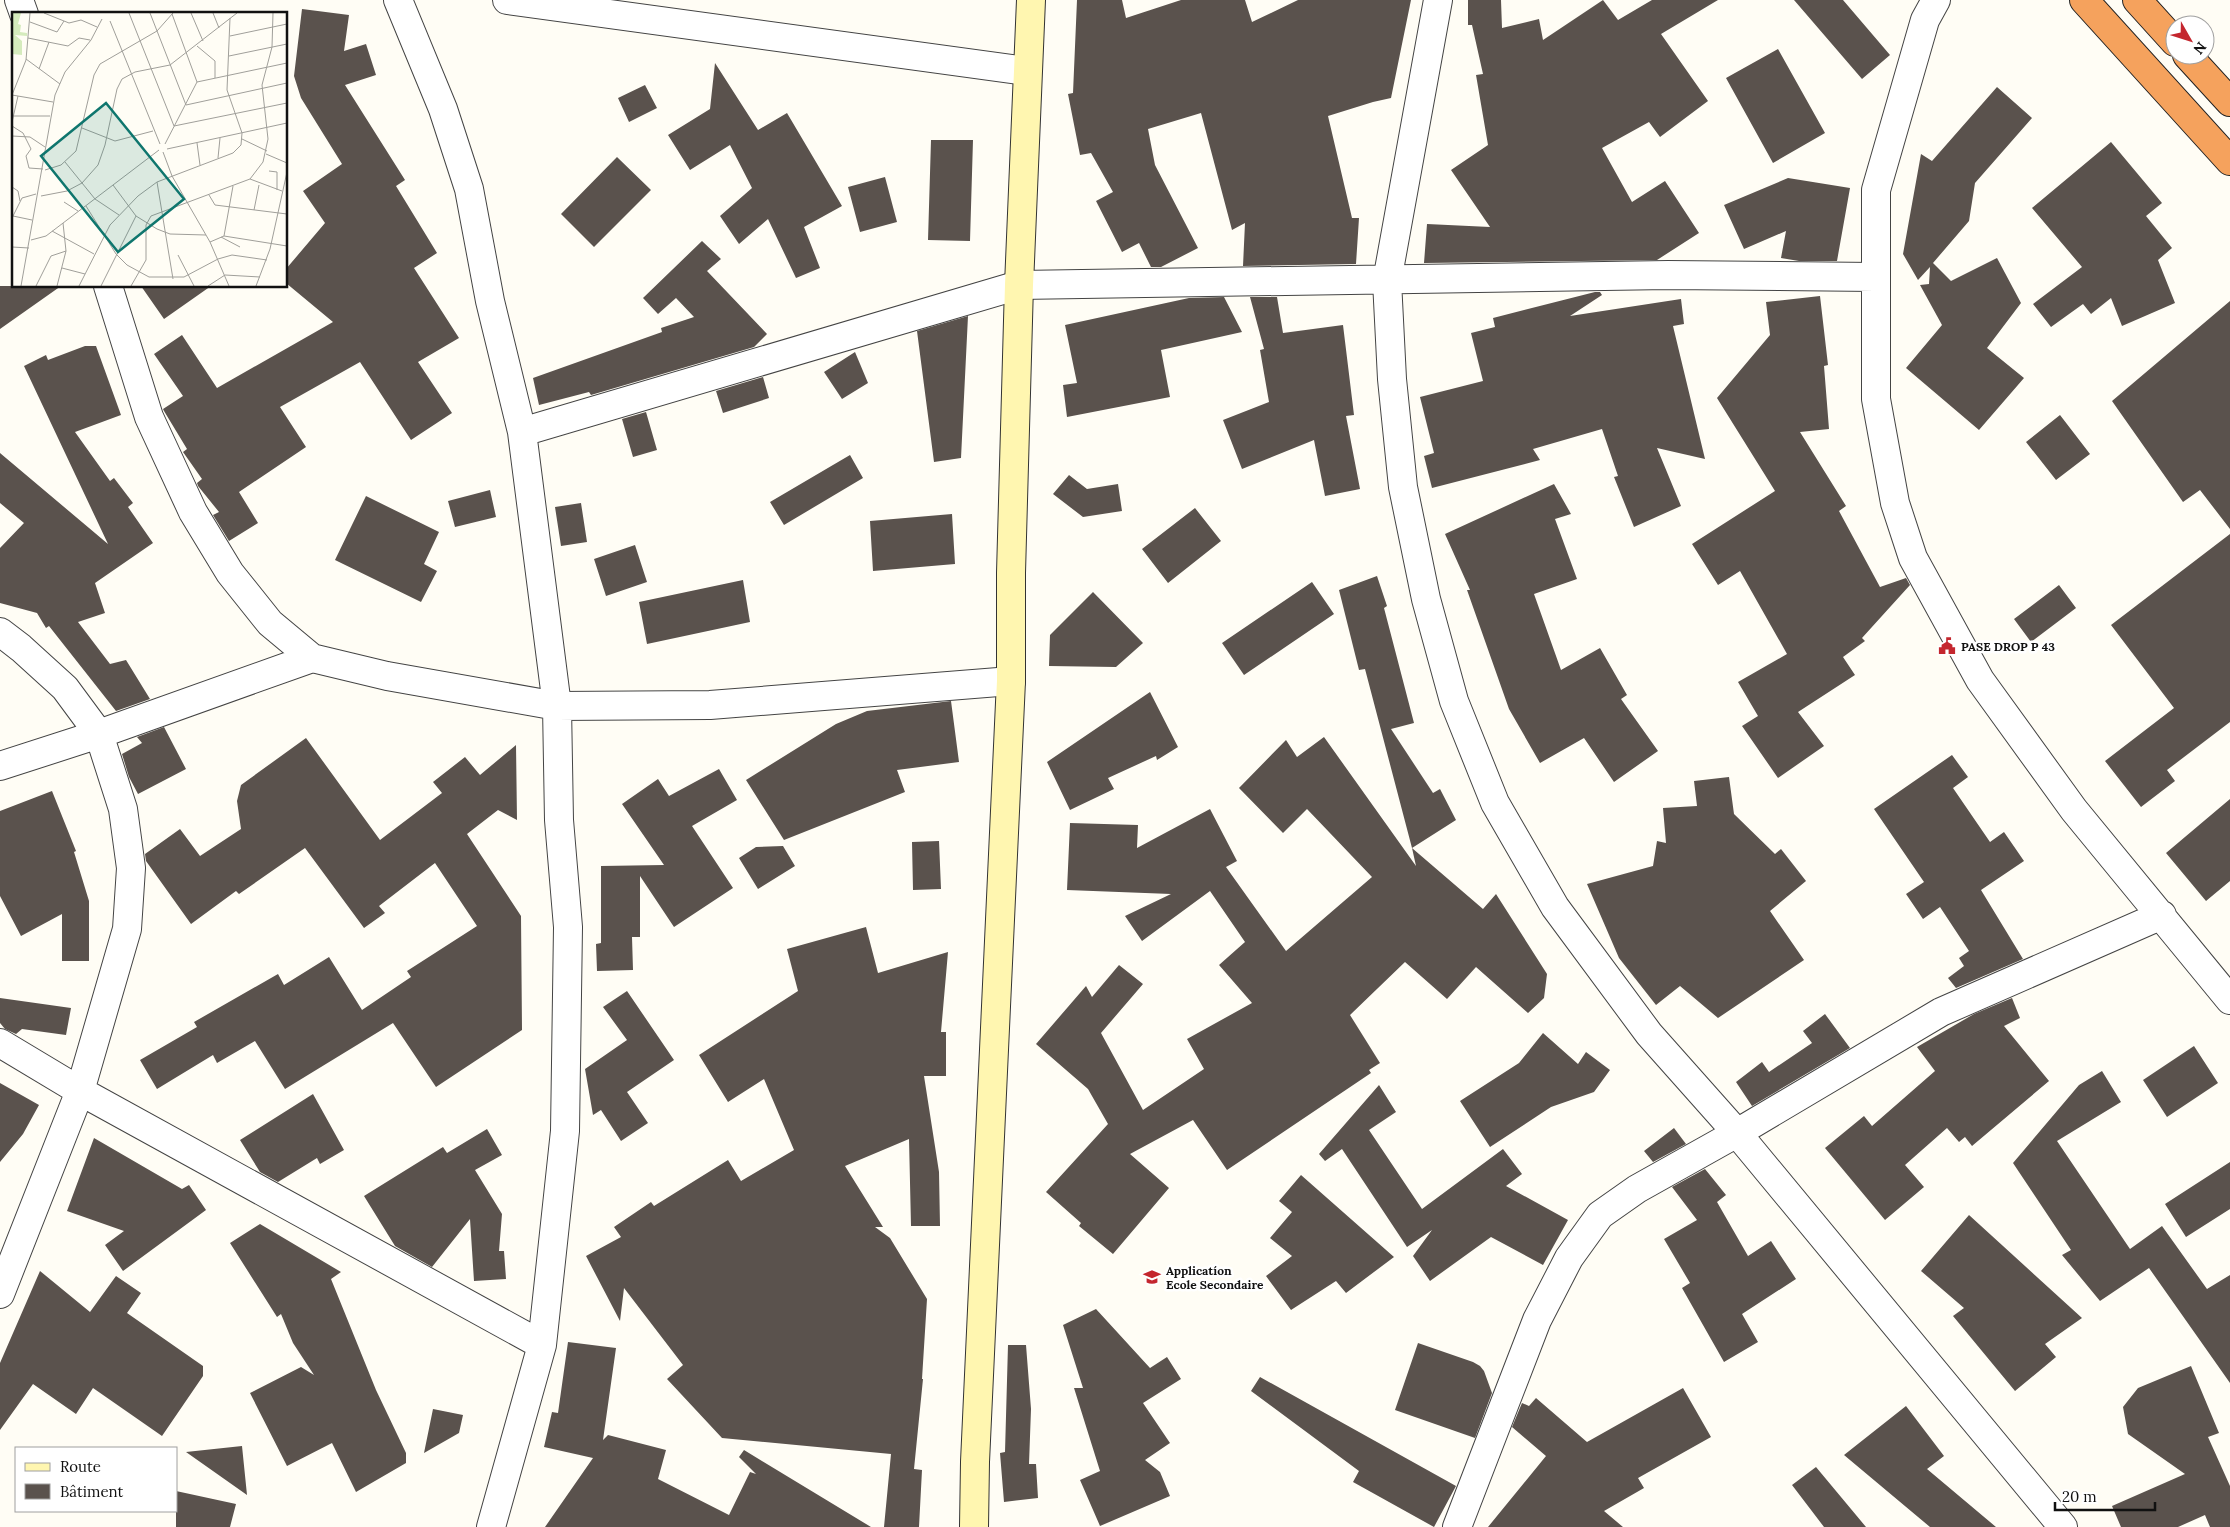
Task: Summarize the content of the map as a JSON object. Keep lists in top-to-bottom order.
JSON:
{
  "places": {
    "public building": ["PASE DROP P 43"],
    "school or university": ["Applicatíon Ecole Secondaire"]
  },
  "legend": ["Route", "Bâtiment"],
  "scale_bar": "20 m",
  "north": "bottom right"
}
